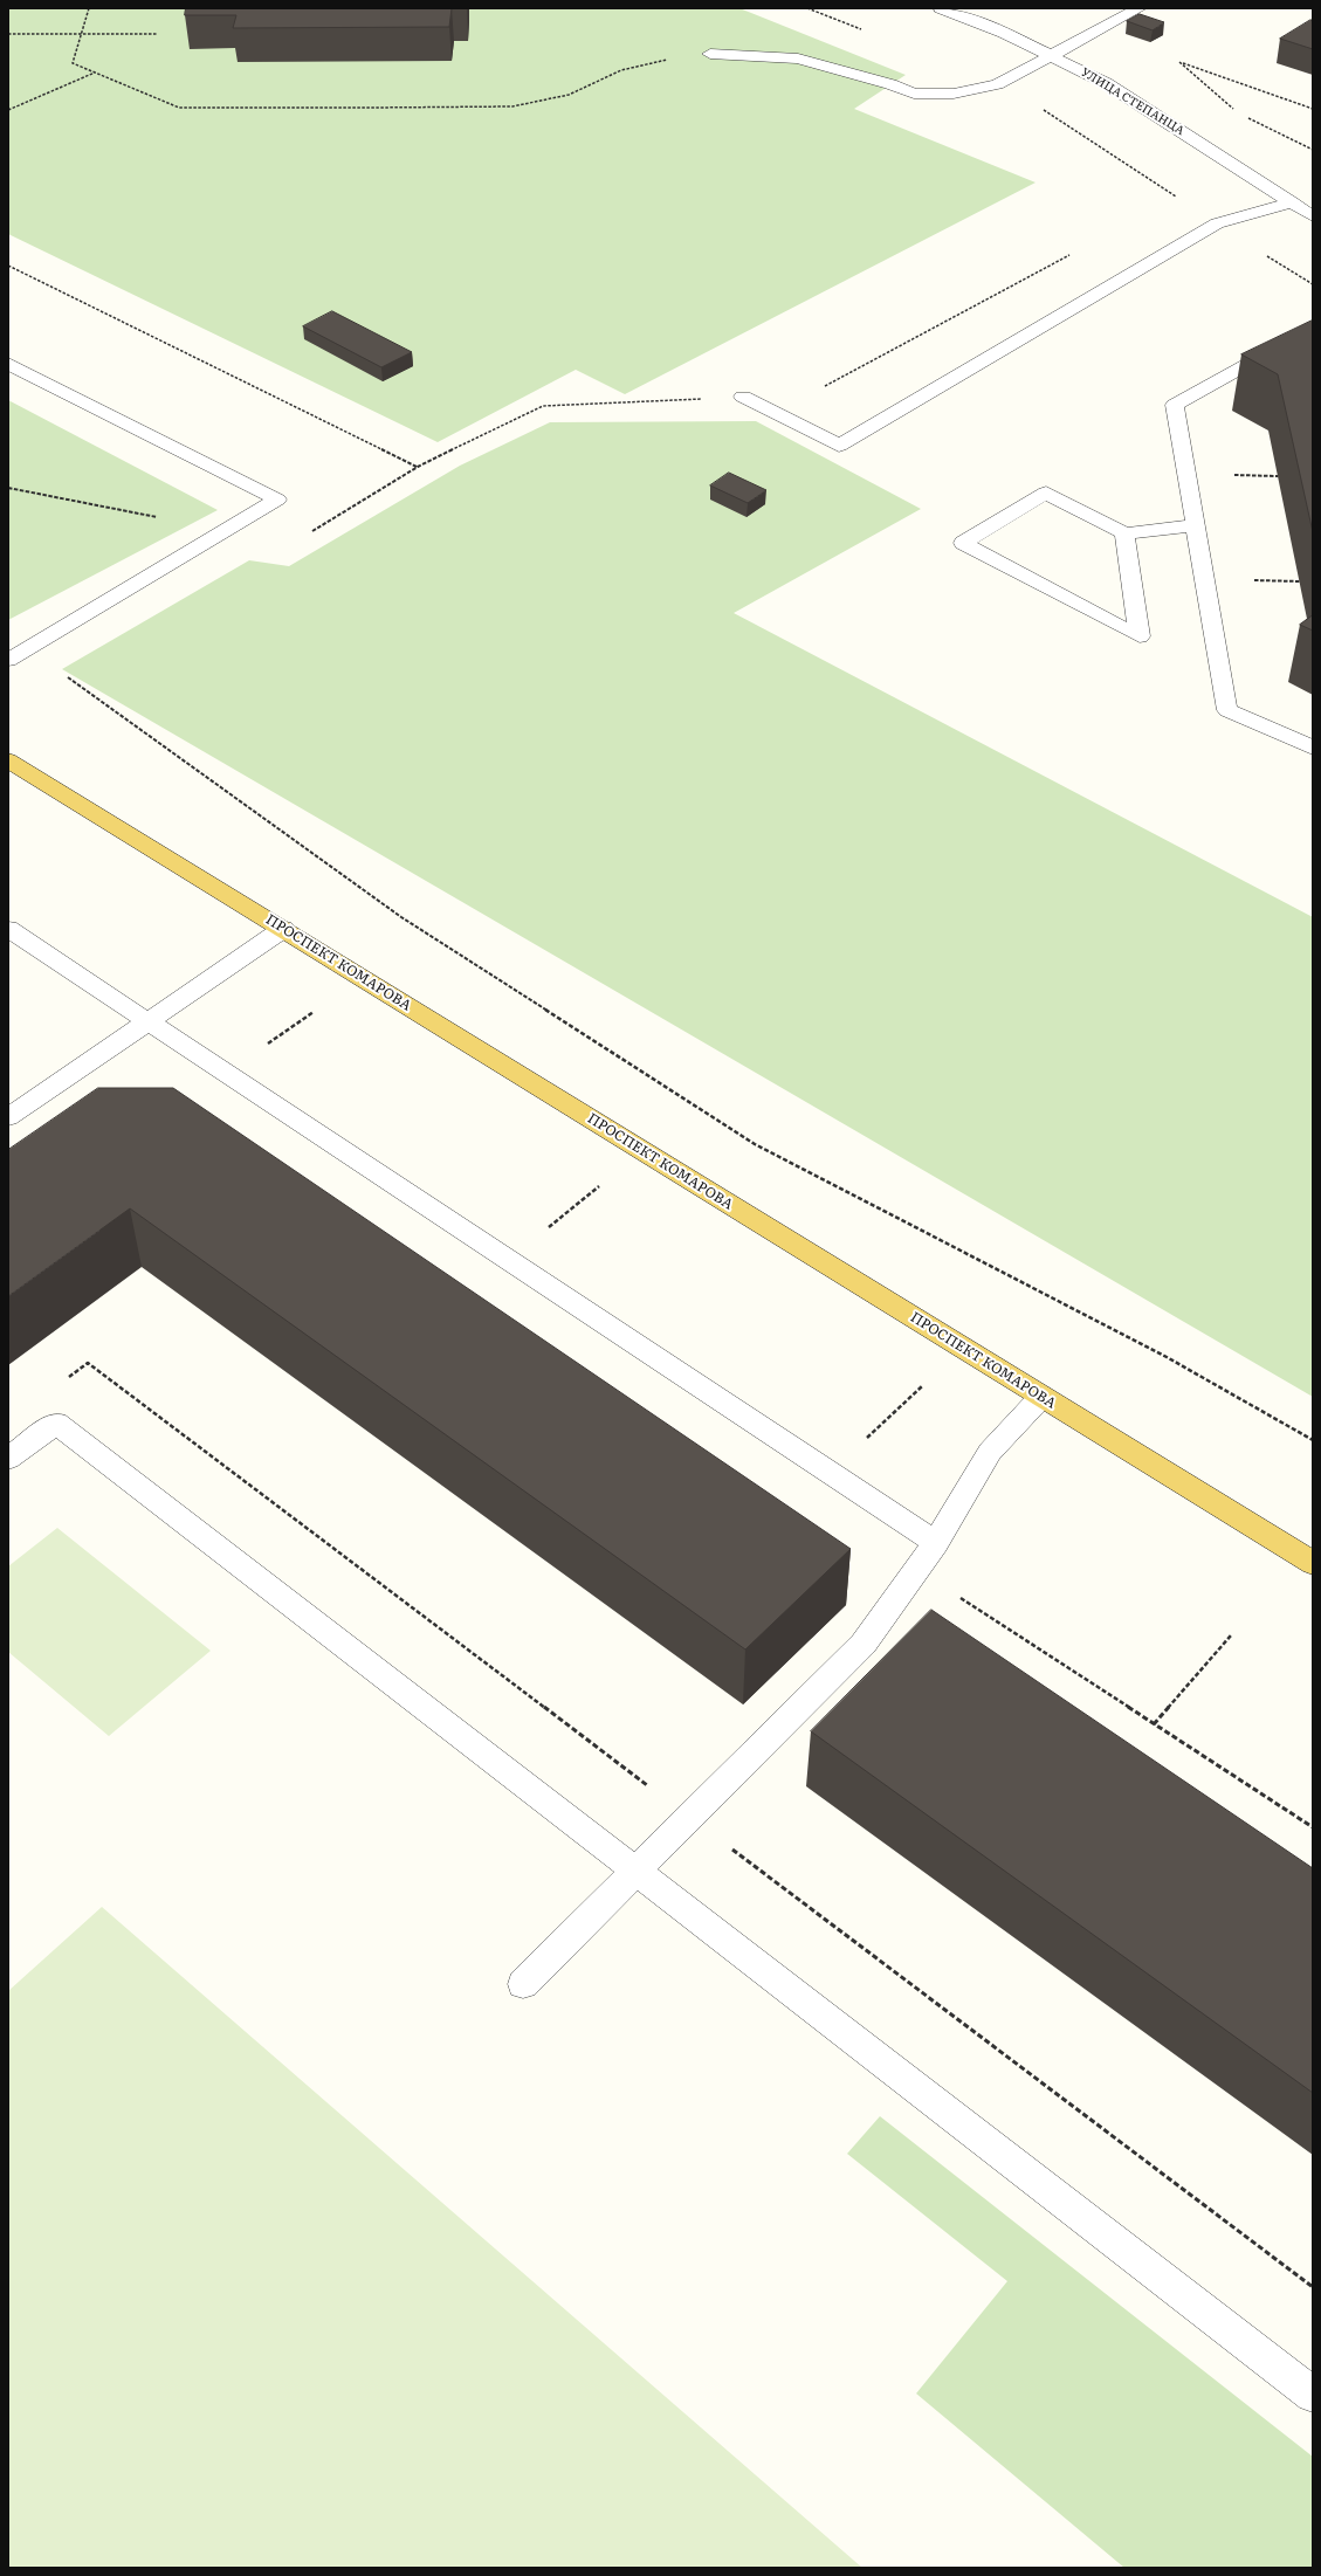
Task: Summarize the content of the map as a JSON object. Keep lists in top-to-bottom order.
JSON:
{
  "streets": {
    "main road": ["ПРОСПЕКТ КОМАРОВА"],
    "street": ["УЛИЦА СТЕПАНЦА"]
  }
}
